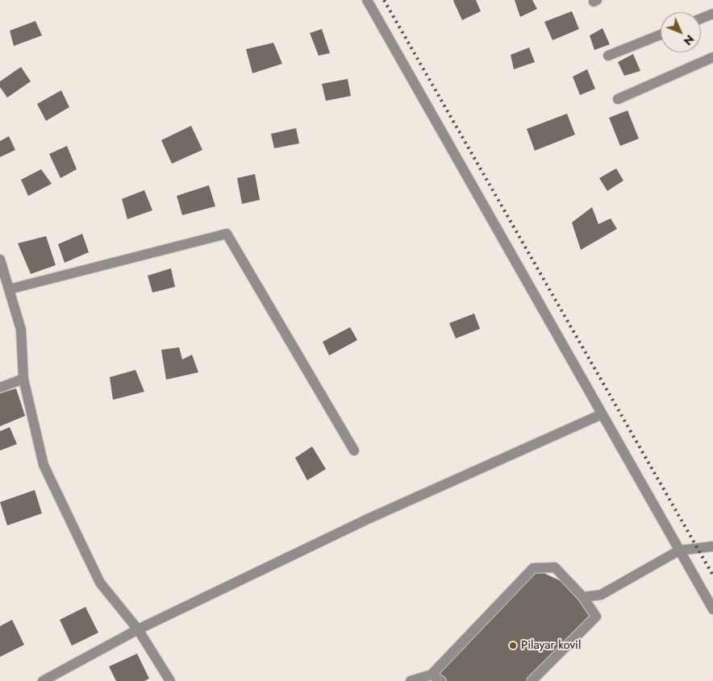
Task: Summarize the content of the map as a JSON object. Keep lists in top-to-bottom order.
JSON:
{
  "places": ["Pilayar kovil"],
  "north": "bottom right"
}
